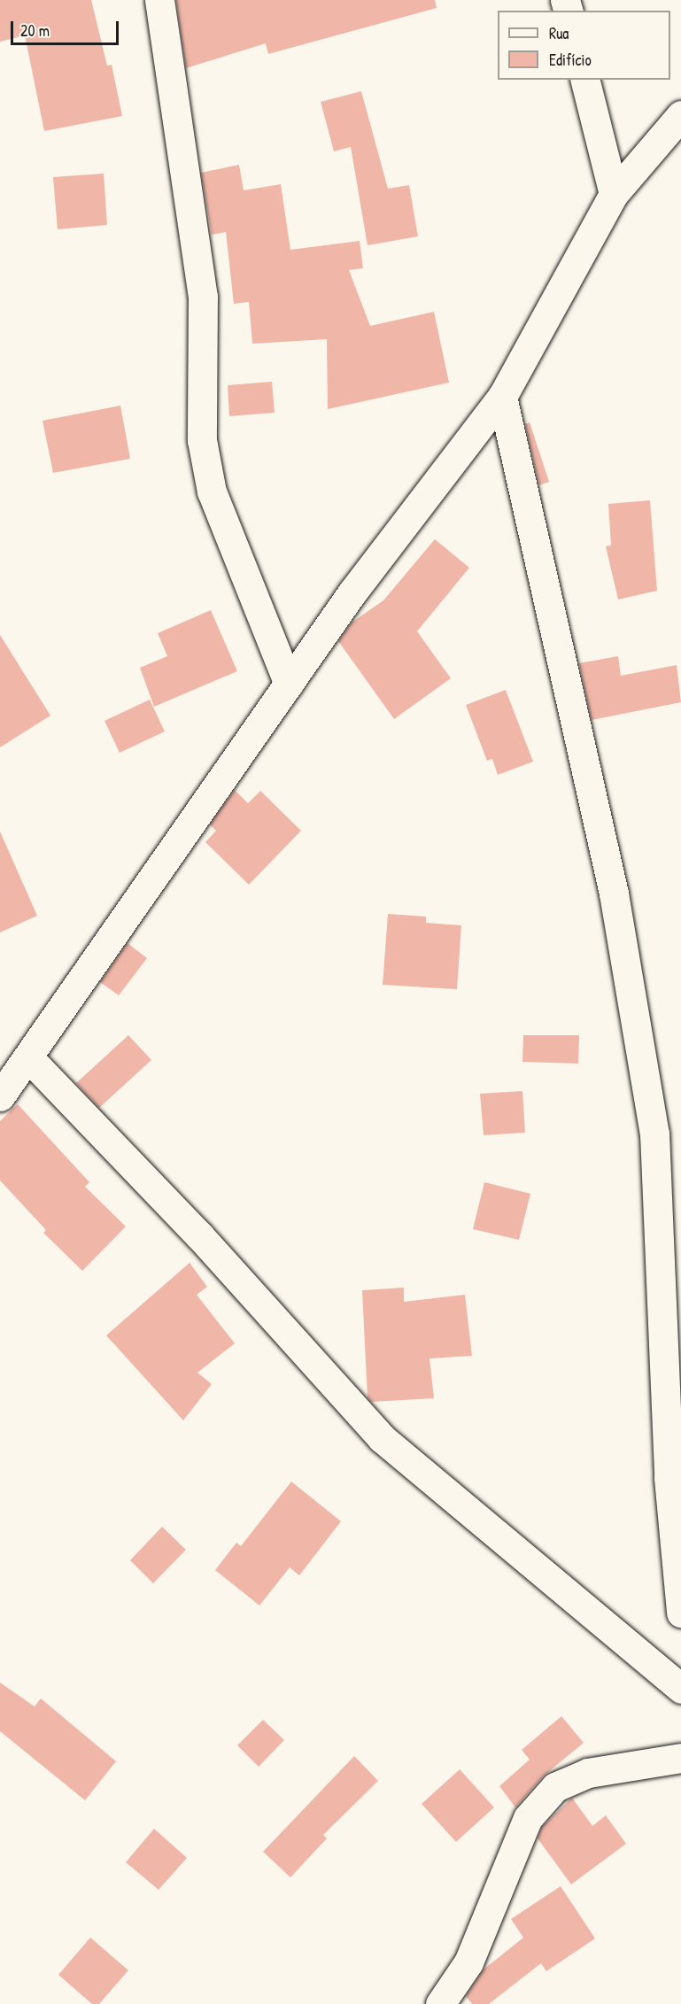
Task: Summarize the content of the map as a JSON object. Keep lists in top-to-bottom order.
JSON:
{
  "legend": ["Rua", "Edifício"],
  "scale_bar": "20 m"
}
